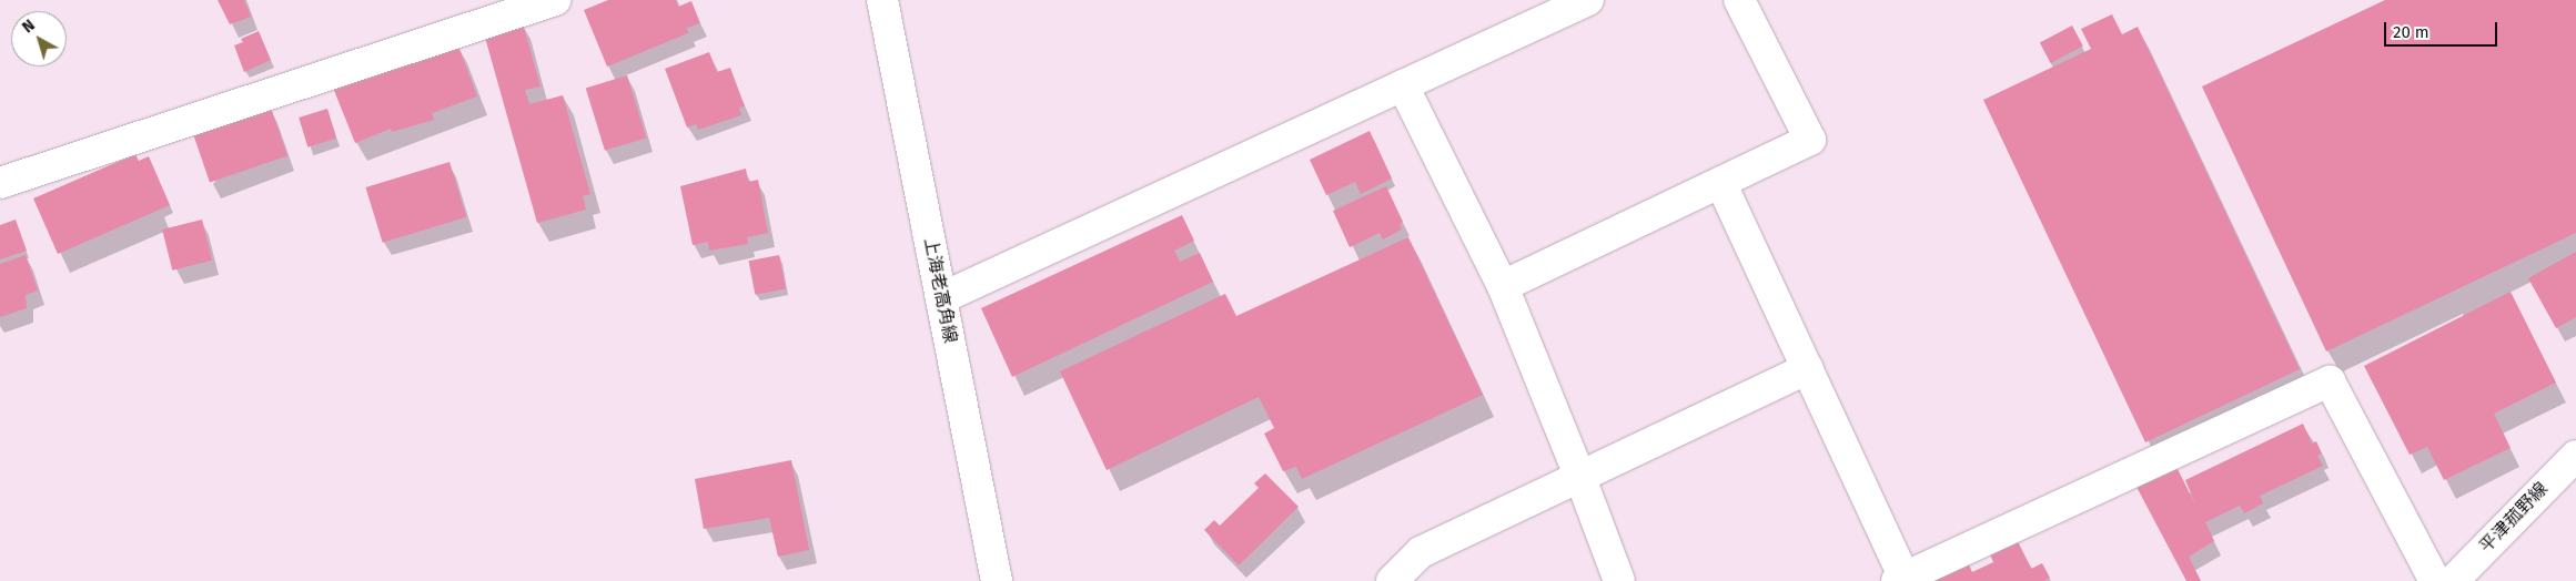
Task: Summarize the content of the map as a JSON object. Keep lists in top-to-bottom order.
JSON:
{
  "streets": {
    "street": ["上海老高角線", "平津菰野線"]
  },
  "scale_bar": "20 m",
  "north": "top left"
}
